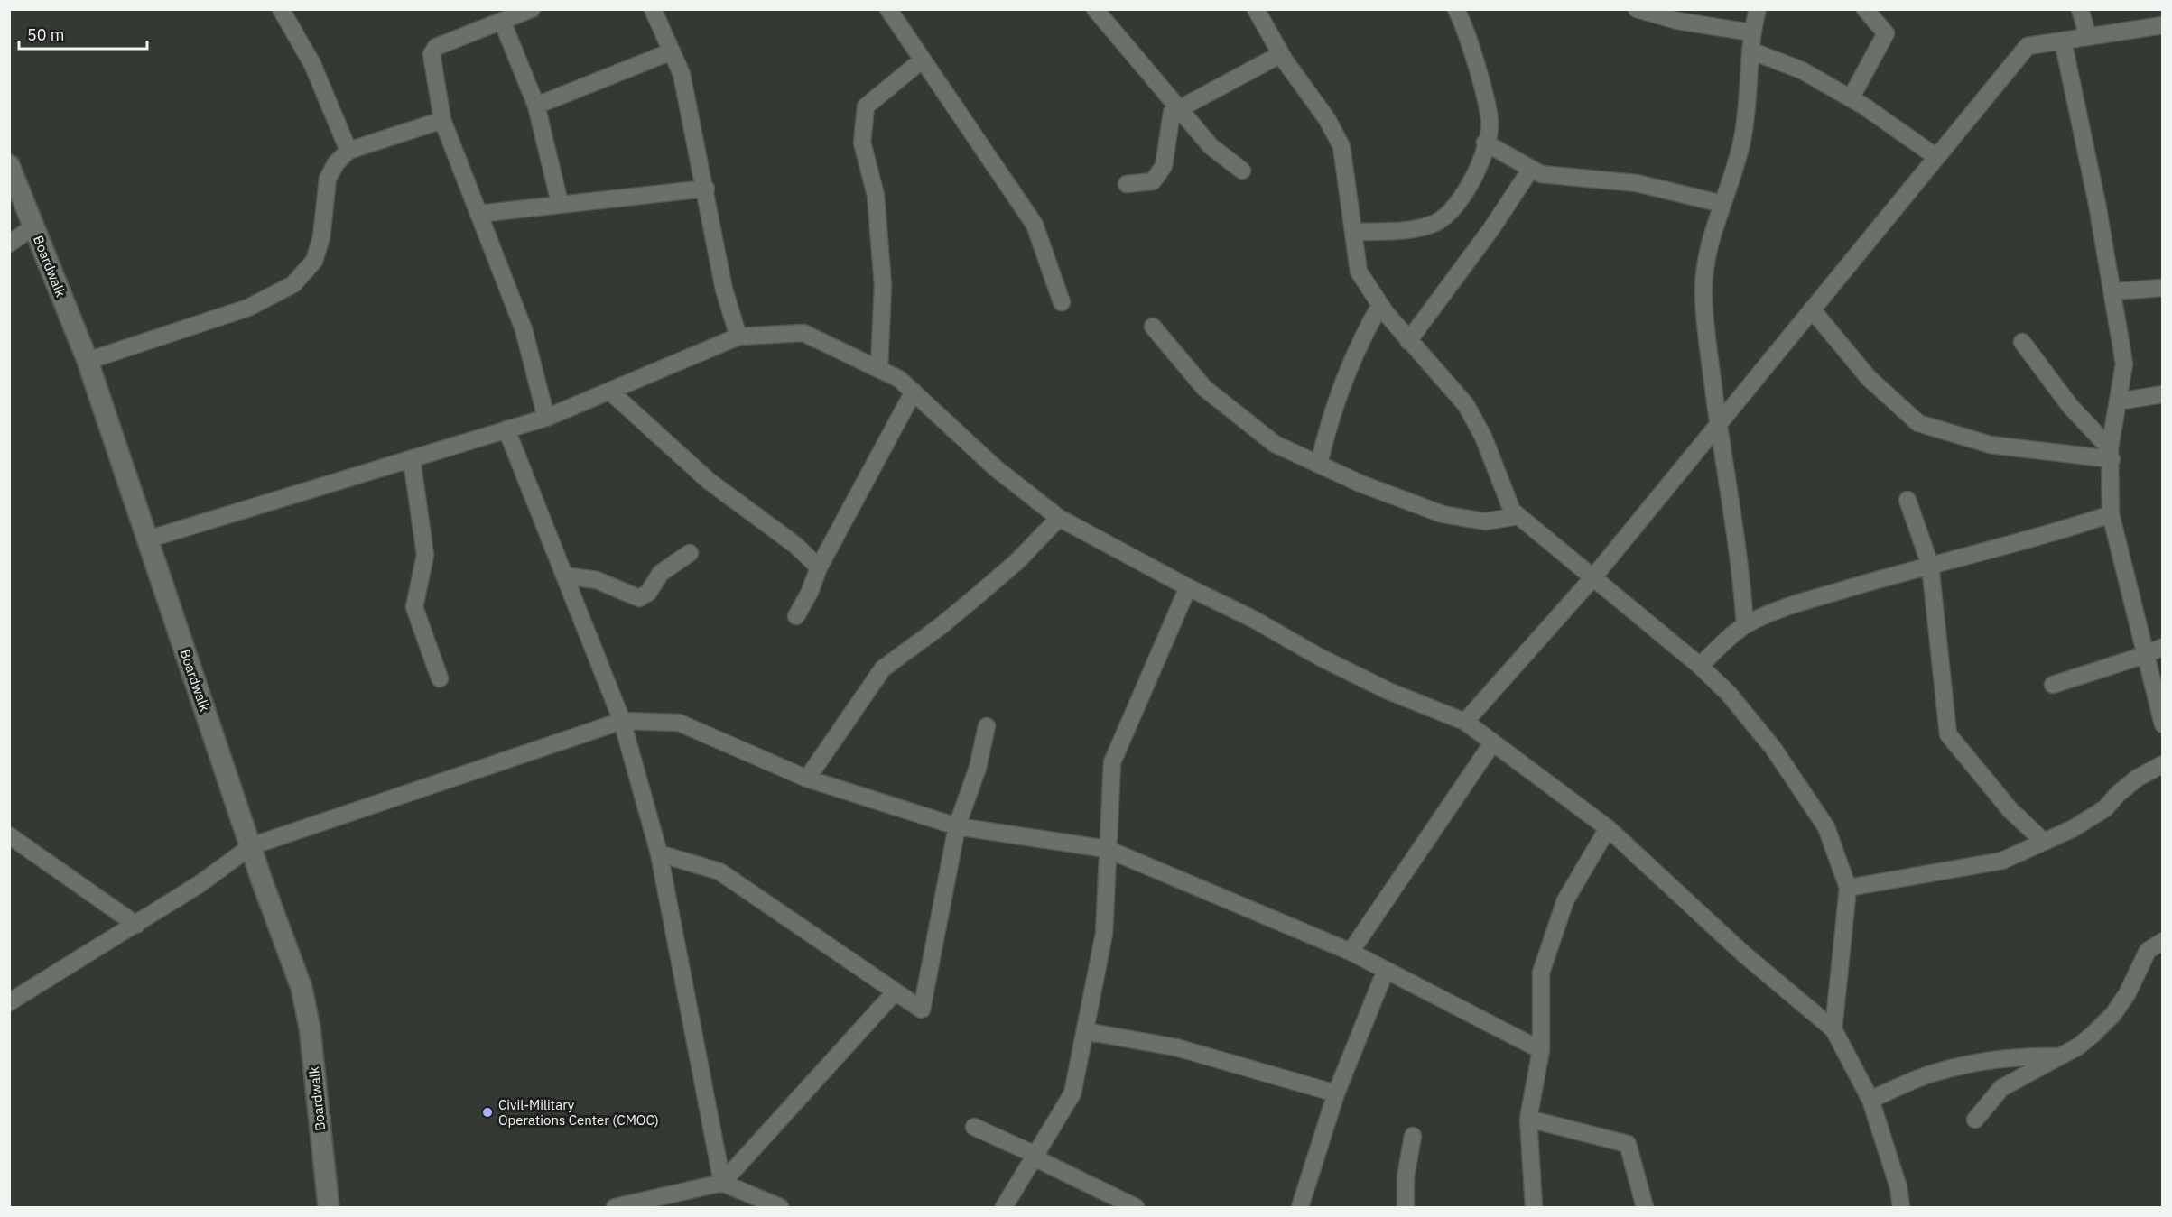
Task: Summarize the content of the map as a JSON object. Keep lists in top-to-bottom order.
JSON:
{
  "streets": {
    "street": ["Boardwalk"]
  },
  "places": ["Civil-Military Operations Center (CMOC)"],
  "scale_bar": "50 m"
}
